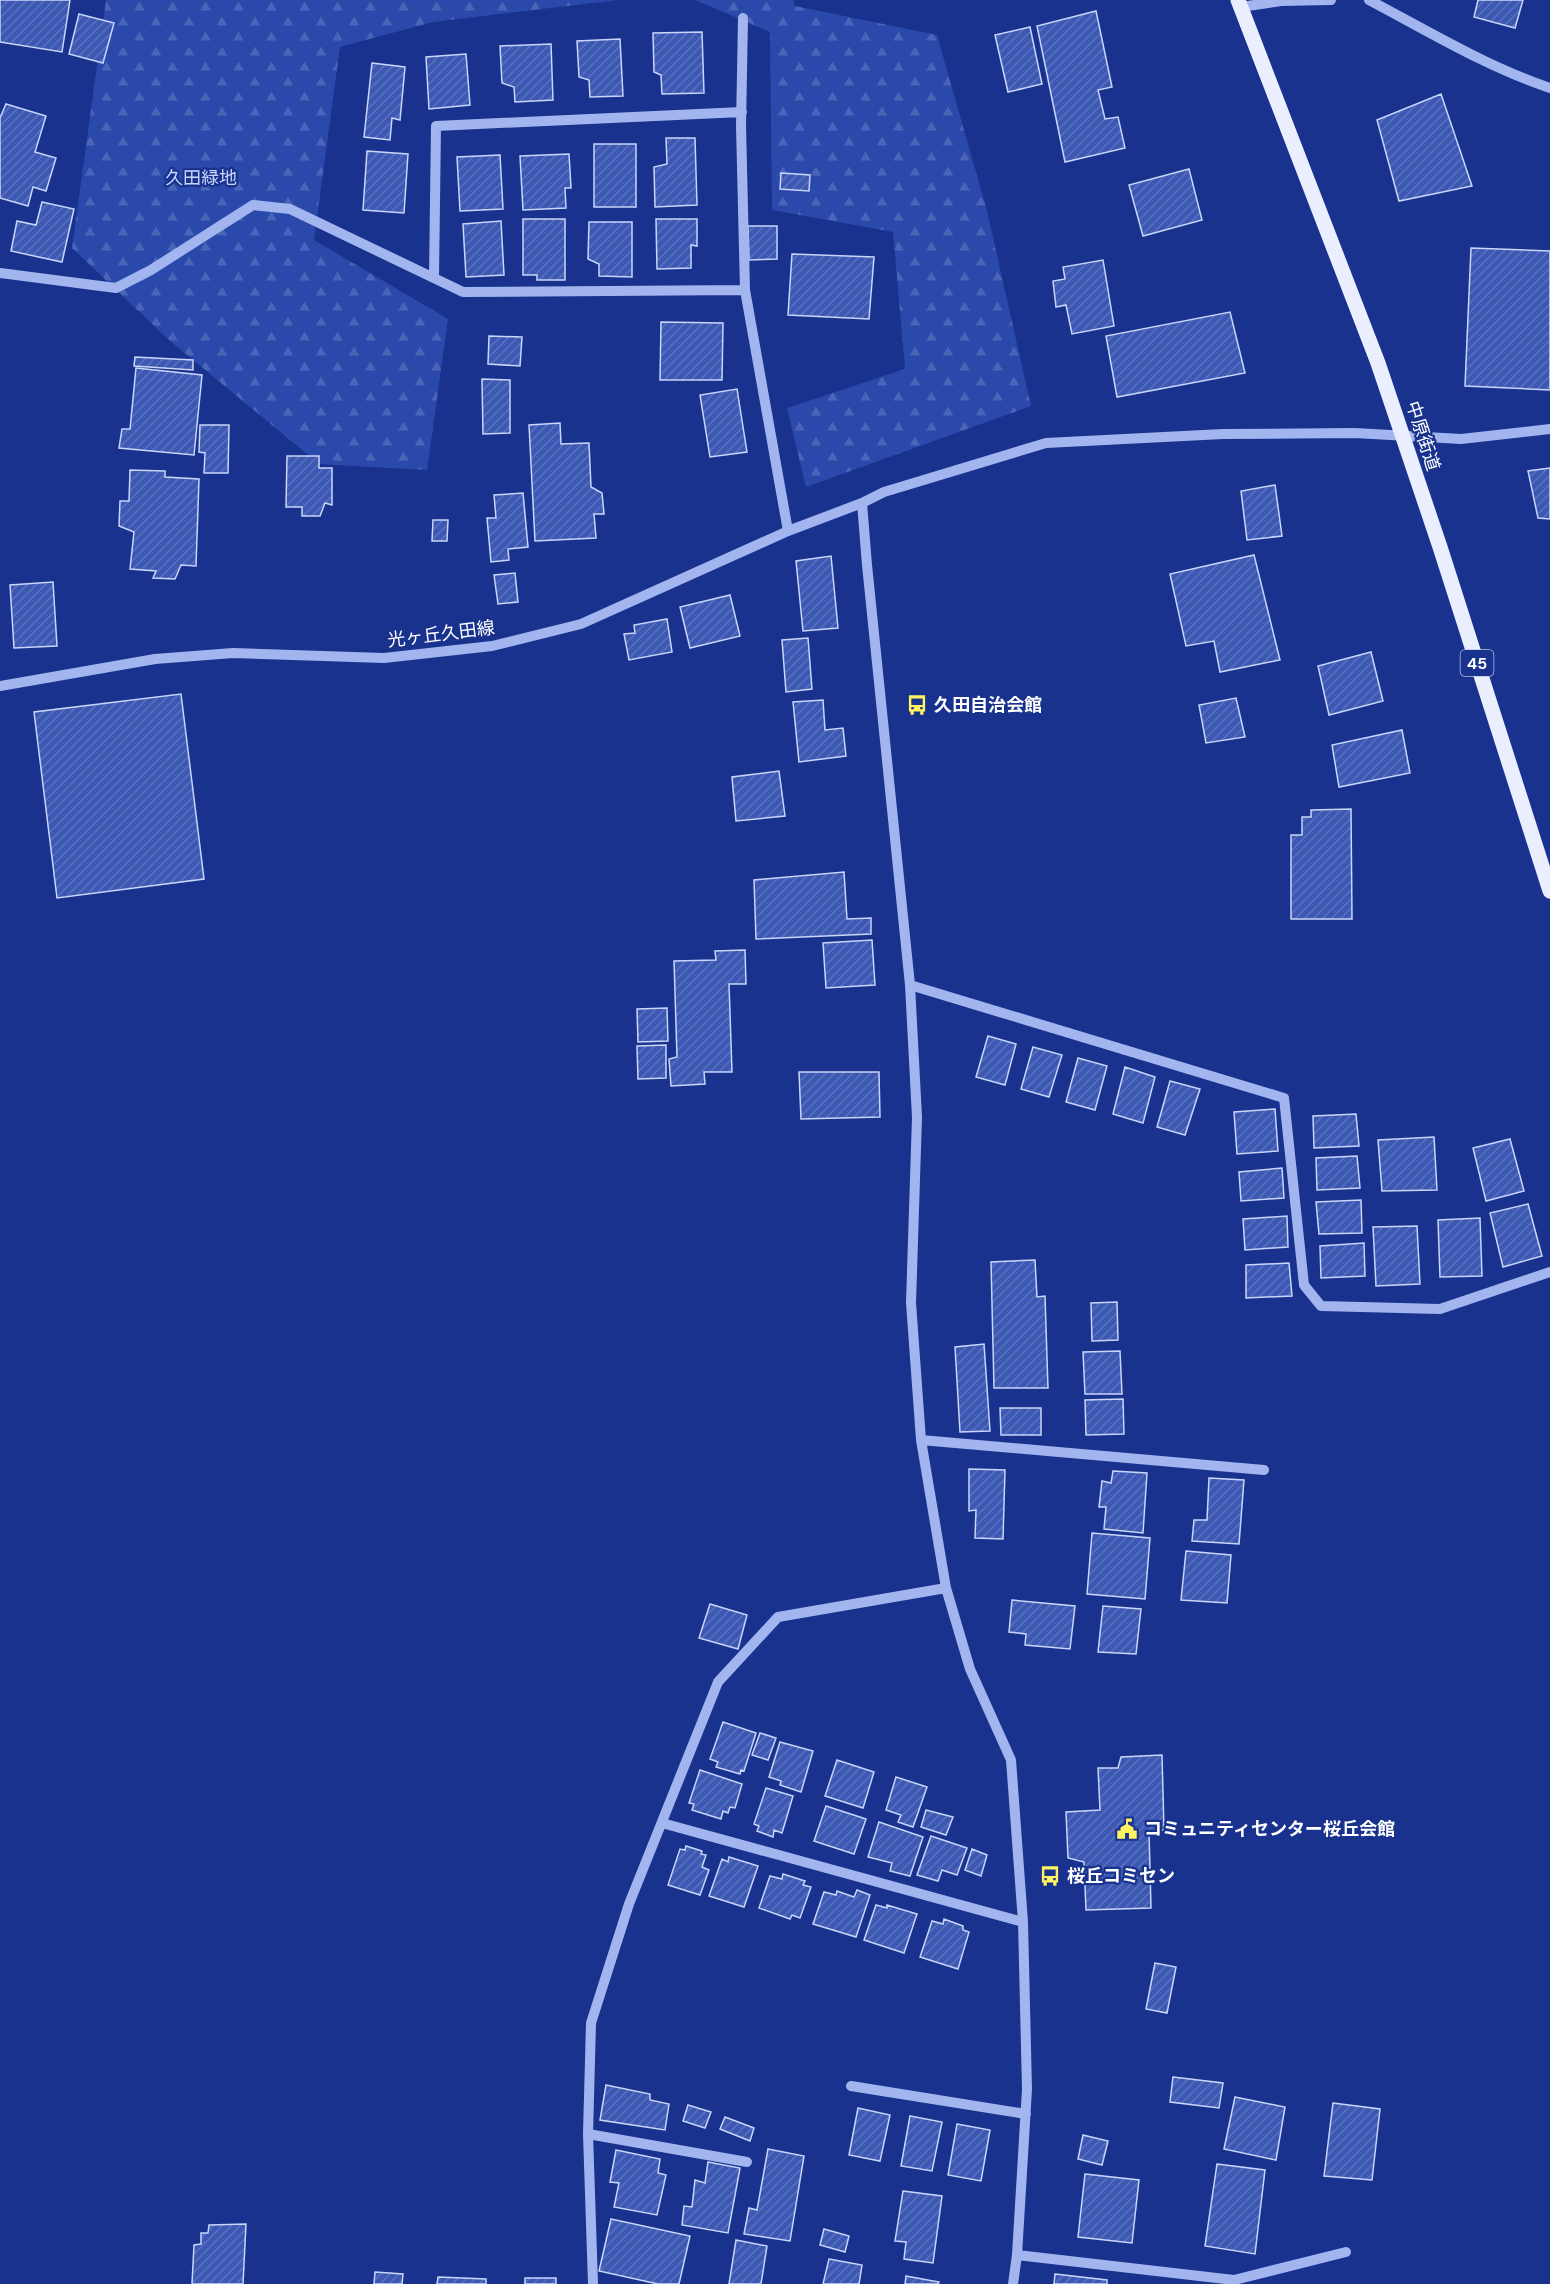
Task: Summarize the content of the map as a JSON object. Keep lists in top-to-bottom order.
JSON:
{
  "streets": {
    "main road": ["中原街道", "45"],
    "street": ["光ヶ丘久田線"]
  },
  "crossings": [
    ["中原街道", "光ヶ丘久田線"]
  ],
  "parks": ["久田緑地"],
  "places": {
    "bus stop": ["久田自治会館", "桜丘コミセン"],
    "public building": ["コミュニティセンター桜丘会館"]
  }
}
